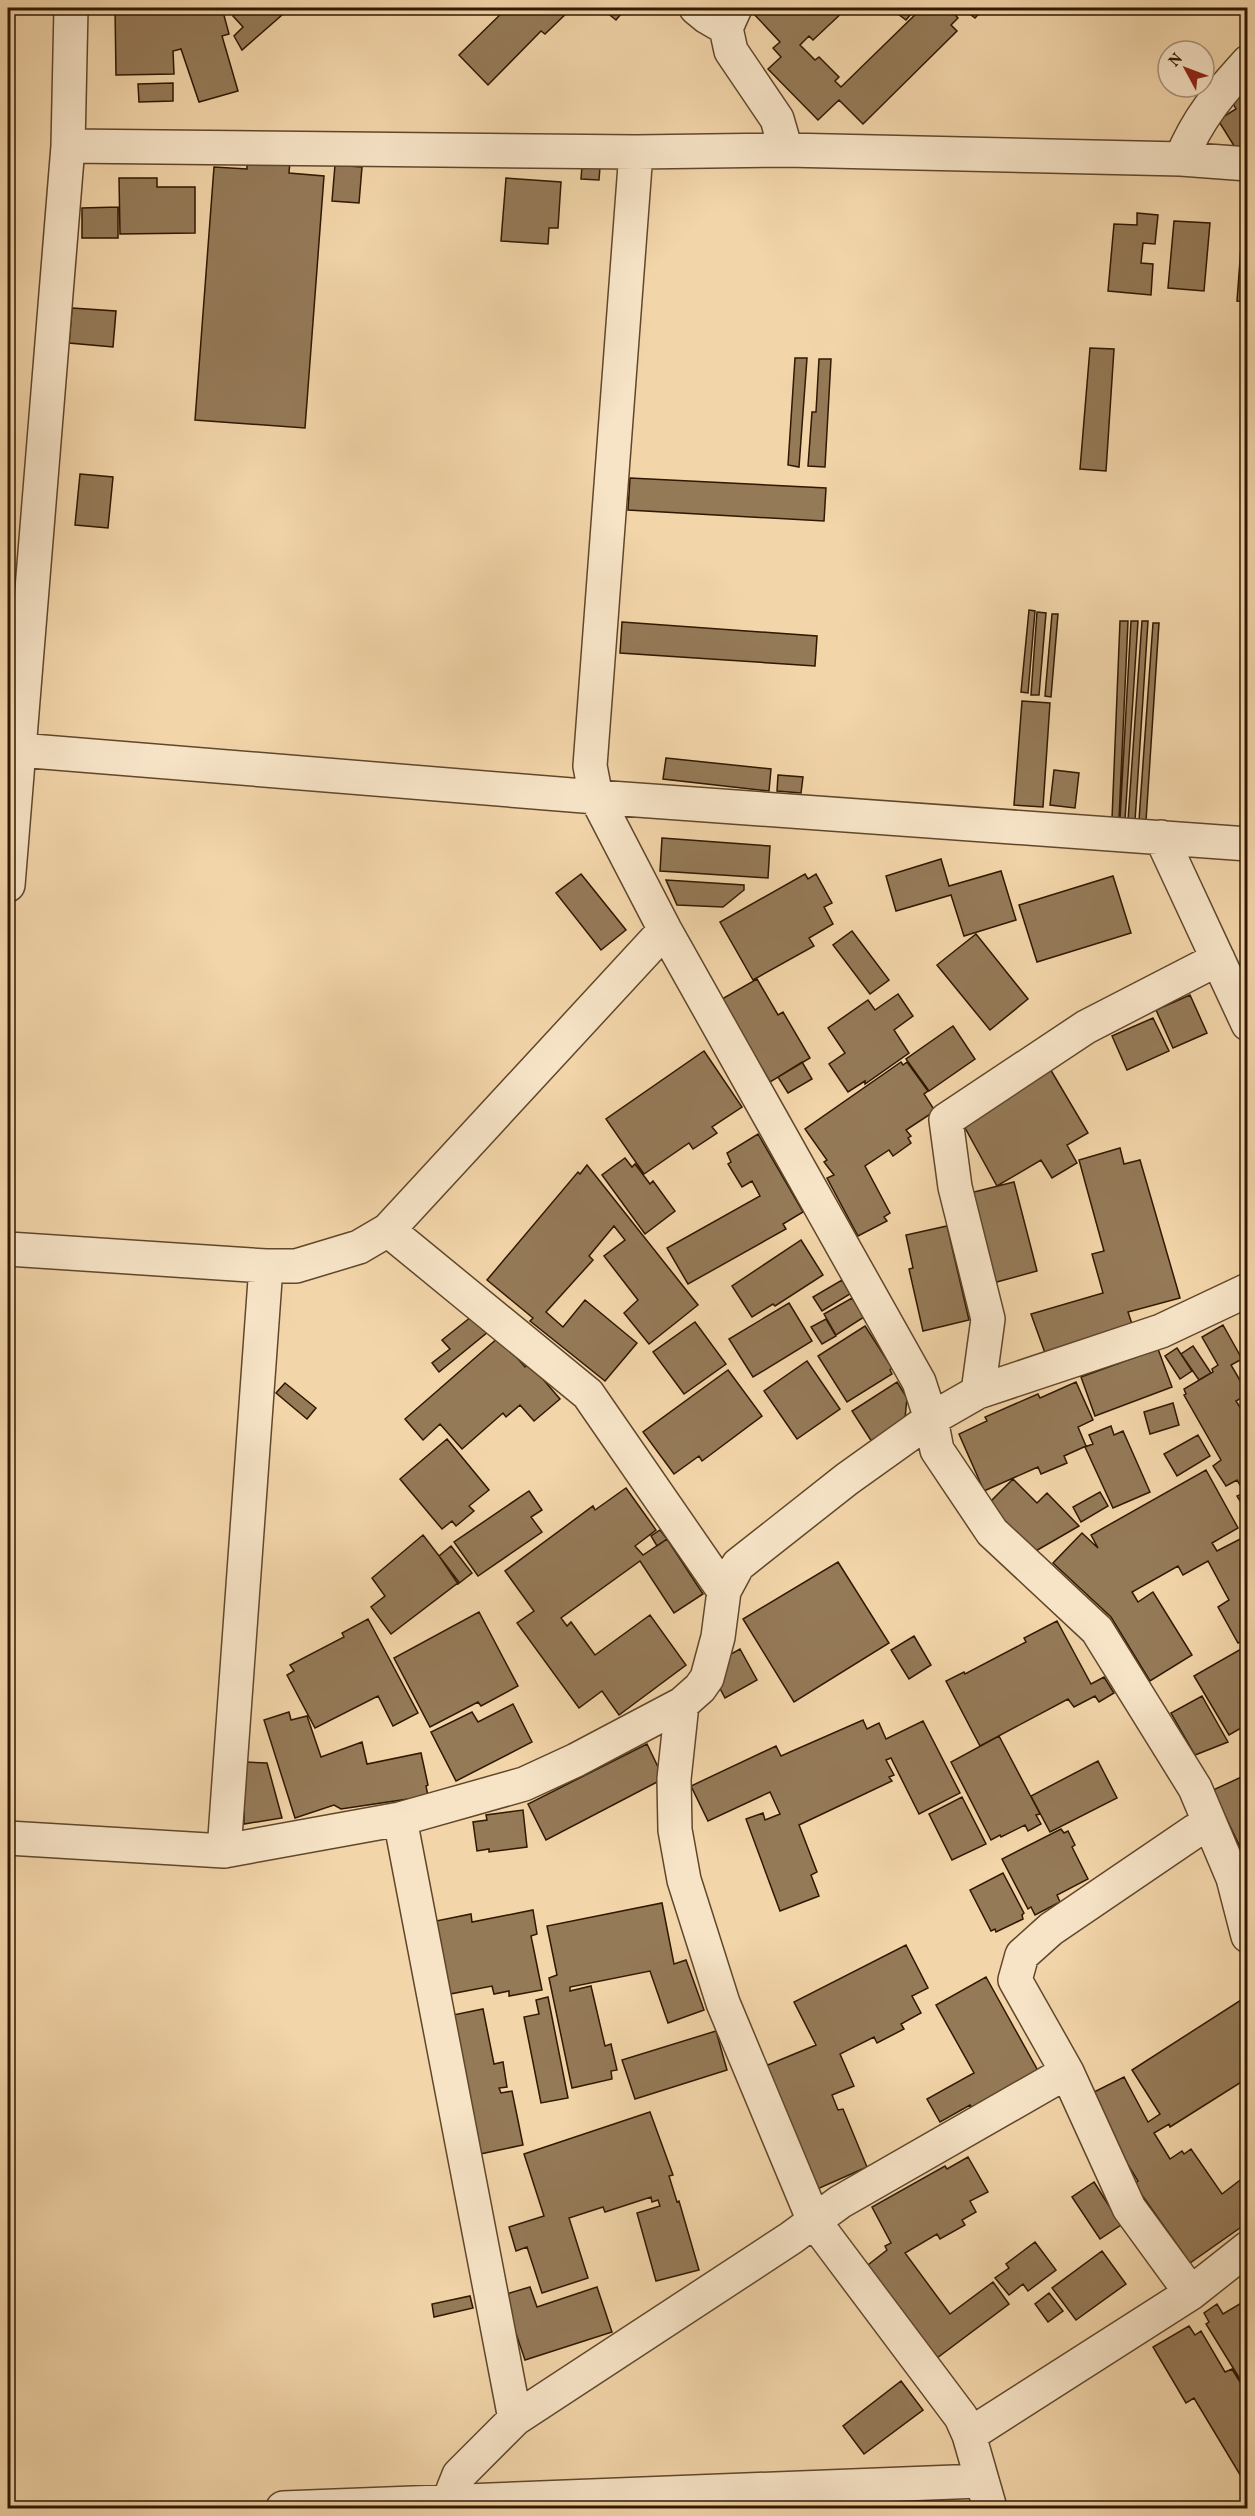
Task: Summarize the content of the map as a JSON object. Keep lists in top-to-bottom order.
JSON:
{
  "north": "top left"
}
